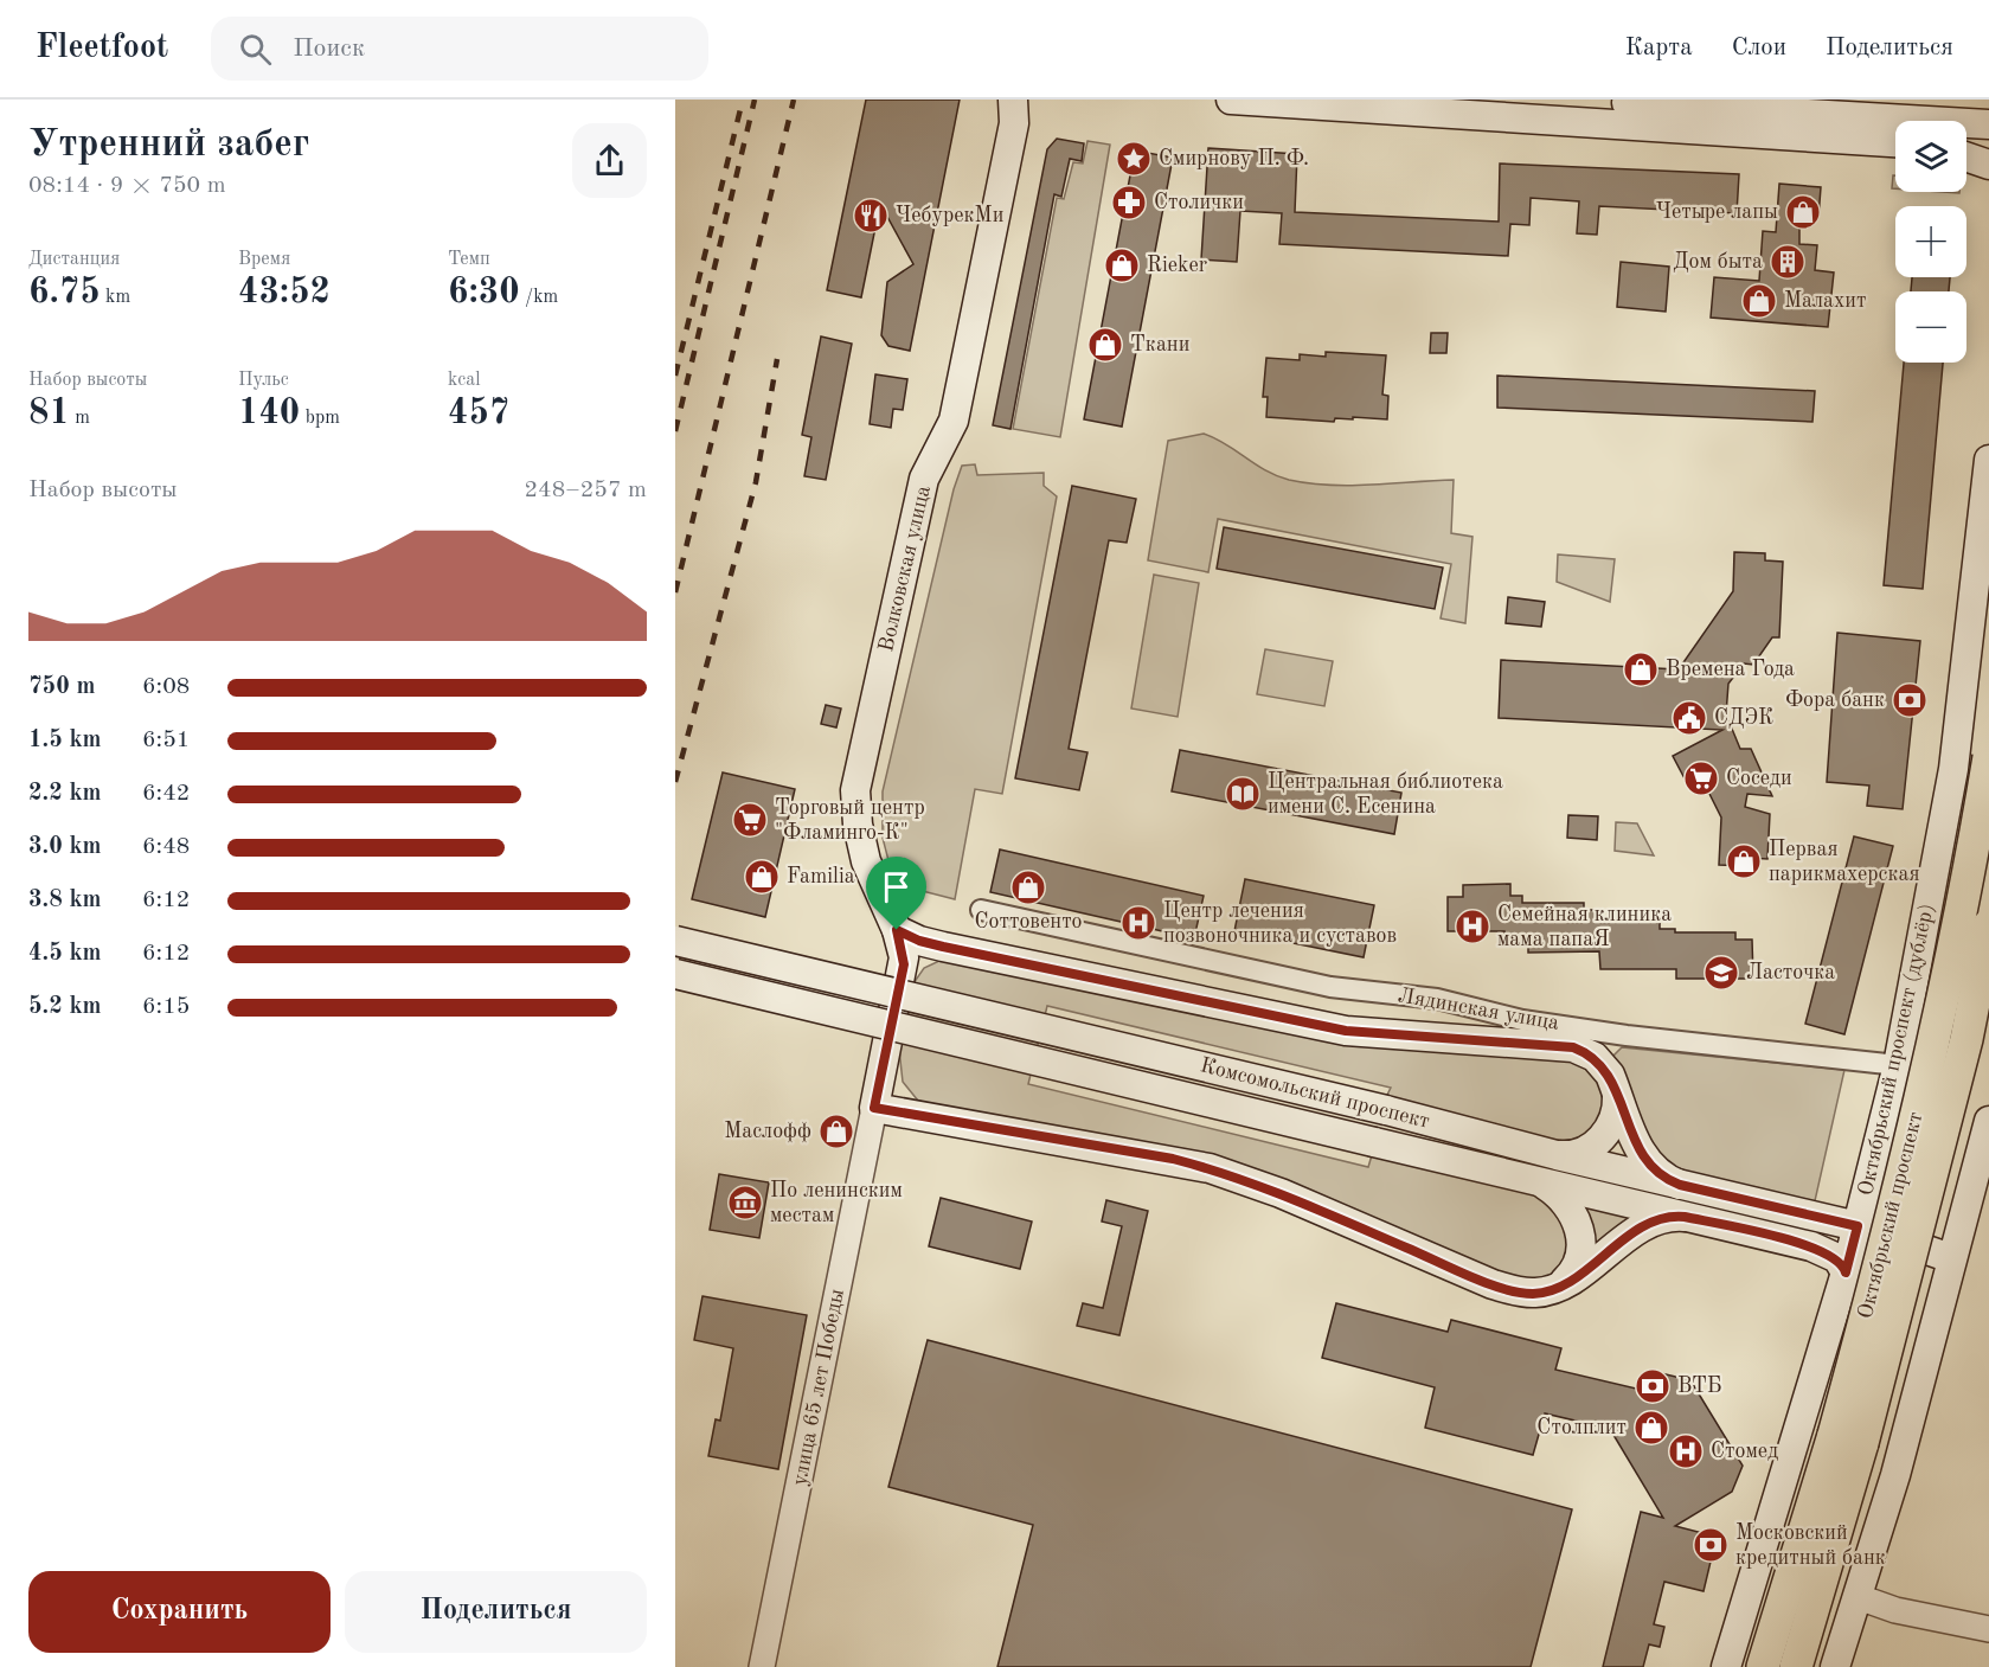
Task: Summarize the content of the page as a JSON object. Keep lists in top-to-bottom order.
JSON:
{
  "streets": {
    "main road": [
      "Волковская улица",
      "Лядинская улица",
      "Октябрьский проспект (дублёр)",
      "Комсомольский проспект",
      "Октябрьский проспект"
    ],
    "street": ["улица 65 лет Победы"]
  },
  "crossings": [
    ["Волковская улица", "Лядинская улица"],
    ["Волковская улица", "улица 65 лет Победы"],
    ["Лядинская улица", "Октябрьский проспект (дублёр)"],
    ["Лядинская улица", "Комсомольский проспект"],
    ["Октябрьский проспект (дублёр)", "Комсомольский проспект"]
  ],
  "places": {
    "place": ["Смирнову П. Ф."],
    "pharmacy": ["Столички"],
    "shop": [
      "Четыре лапы",
      "Rieker",
      "Малахит",
      "Ткани",
      "Времена Года",
      "Первая парикмахерская",
      "Familia",
      "Соттовенто",
      "Маслофф",
      "Столплит"
    ],
    "restaurant": ["ЧебурекМи"],
    "building": ["Дом быта"],
    "bank": ["Фора банк", "ВТБ", "Московский кредитный банк"],
    "public building": ["СДЭК"],
    "supermarket": ["Соседи", "Торговый центр \"Фламинго-К\""],
    "library": ["Центральная библиотека имени С. Есенина"],
    "hospital": ["Центр лечения позвоночника и суставов", "Семейная клиника мама папаЯ", "Стомед"],
    "school or university": ["Ласточка"],
    "museum": ["По ленинским местам"]
  },
  "page": {
    "header": "Fleetfoot",
    "search": "Поиск",
    "nav": ["Карта", "Слои", "Поделиться"],
    "heading": ["Утренний забег", "08:14 · 9 × 750 m"],
    "map_buttons": ["+", "−"],
    "stats": [
      ["Дистанция", "6.75 km"],
      ["Время", "43:52"],
      ["Темп", "6:30 /km"],
      ["Набор высоты", "81 m"],
      ["Пульс", "140 bpm"],
      ["kcal", "457"]
    ],
    "chart": ["Набор высоты", "248–257 m"],
    "list": [
      {
        "name": "750 m",
        "note": "6:08"
      },
      {
        "name": "1.5 km",
        "note": "6:51"
      },
      {
        "name": "2.2 km",
        "note": "6:42"
      },
      {
        "name": "3.0 km",
        "note": "6:48"
      },
      {
        "name": "3.8 km",
        "note": "6:12"
      },
      {
        "name": "4.5 km",
        "note": "6:12"
      },
      {
        "name": "5.2 km",
        "note": "6:15"
      }
    ],
    "buttons": ["Сохранить", "Поделиться"]
  }
}
